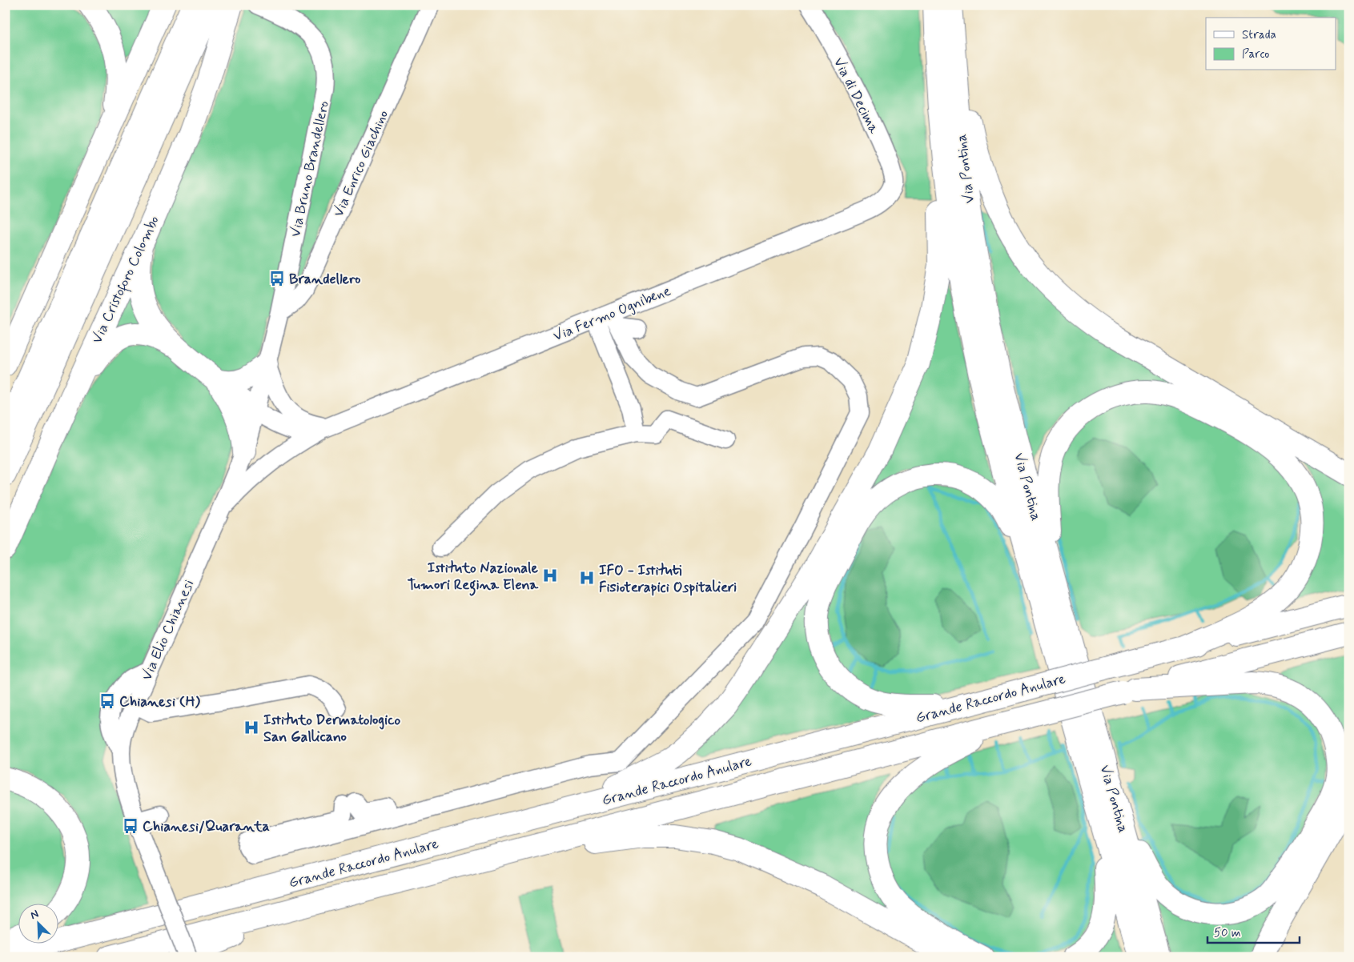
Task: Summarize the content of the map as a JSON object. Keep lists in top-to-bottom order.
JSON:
{
  "streets": {
    "main road": ["Via Pontina", "Via Cristoforo Colombo", "Grande Raccordo Anulare"],
    "street": [
      "Via di Decima",
      "Via Enrico Giachino",
      "Via Bruno Brandellero",
      "Via Fermo Ognibene",
      "Via Elio Chianesi"
    ]
  },
  "crossings": [
    ["Via di Decima", "Via Fermo Ognibene"],
    ["Via Enrico Giachino", "Via Bruno Brandellero"],
    ["Via Bruno Brandellero", "Via Elio Chianesi"]
  ],
  "places": {
    "bus stop": ["Brandellero", "Chianesi (H)", "Chianesi/Quaranta"],
    "hospital": ["Istituto Nazionale Tumori Regina Elena", "IFO - Istituti Fisioterapici Ospitalieri", "Istituto Dermatologico San Gallicano"]
  },
  "legend": ["Strada", "Parco"],
  "scale_bar": "50 m",
  "north": "top left"
}
